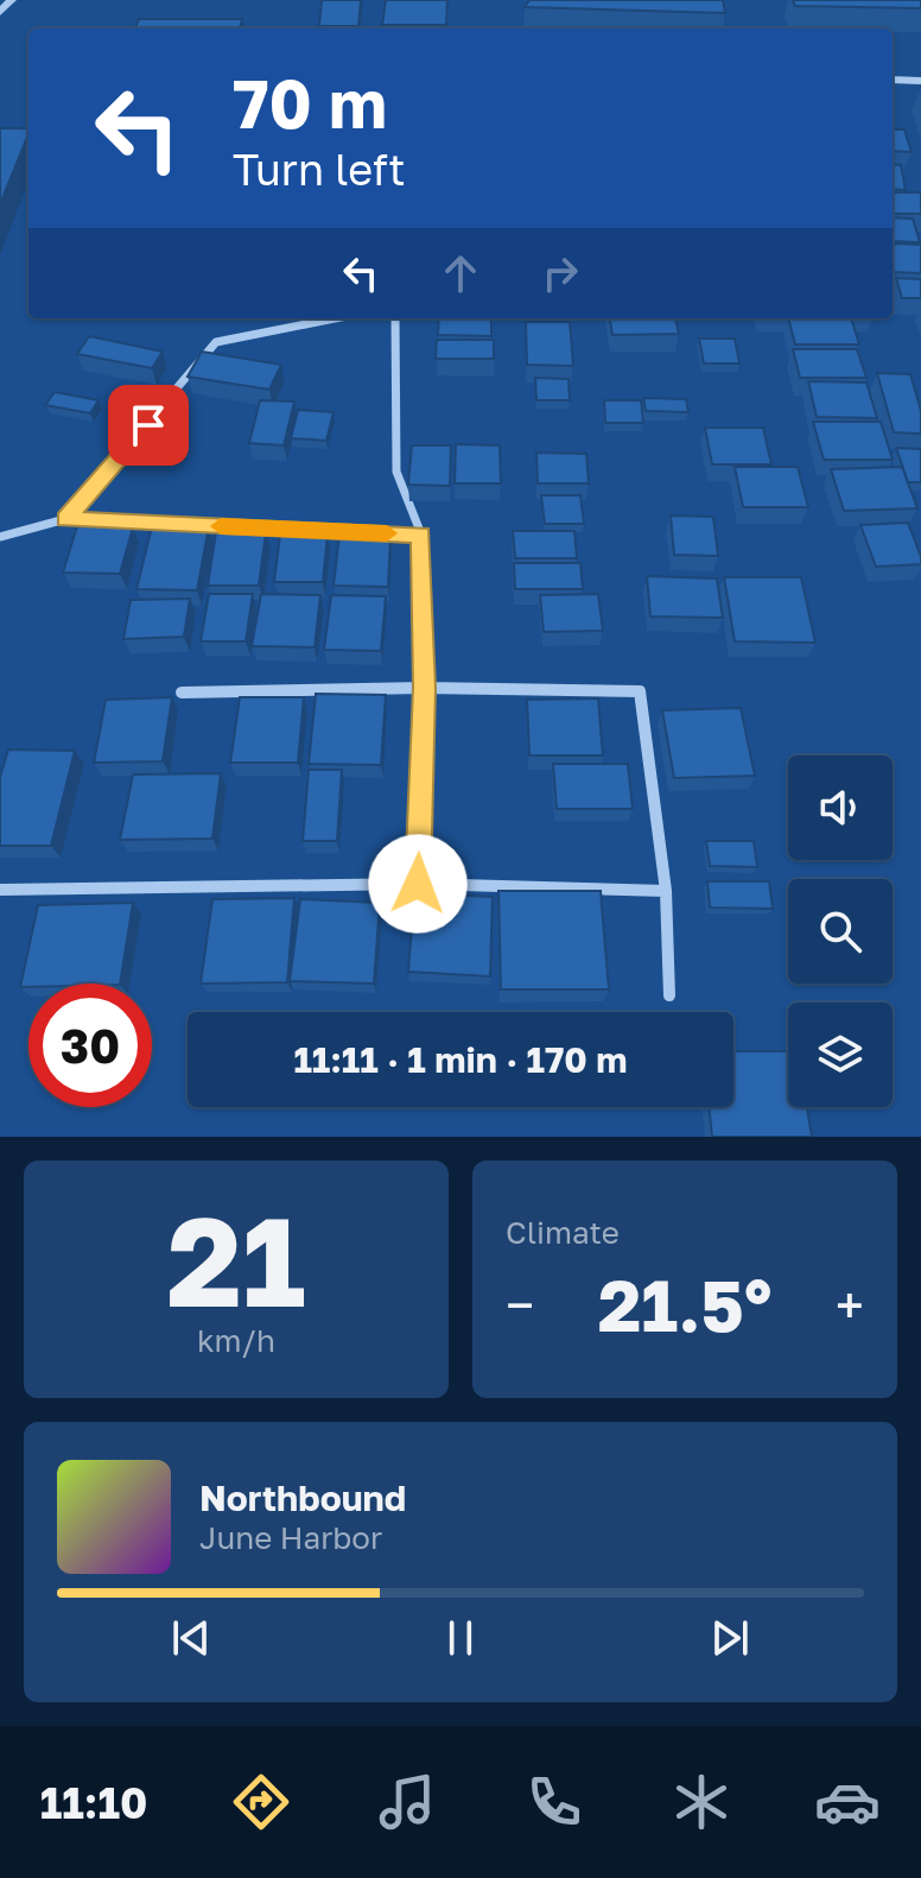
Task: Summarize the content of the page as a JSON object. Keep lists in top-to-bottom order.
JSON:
{
  "page": {
    "turn": ["70 m", "Turn left"],
    "limit": "30",
    "trip": "11:11 · 1 min · 170 m",
    "tile": [
      ["21", "km/h"],
      "Climate"
    ],
    "heat": ["−", "21.5°", "+"],
    "song": ["Northbound", "June Harbor"],
    "tabs": "11:10"
  }
}
